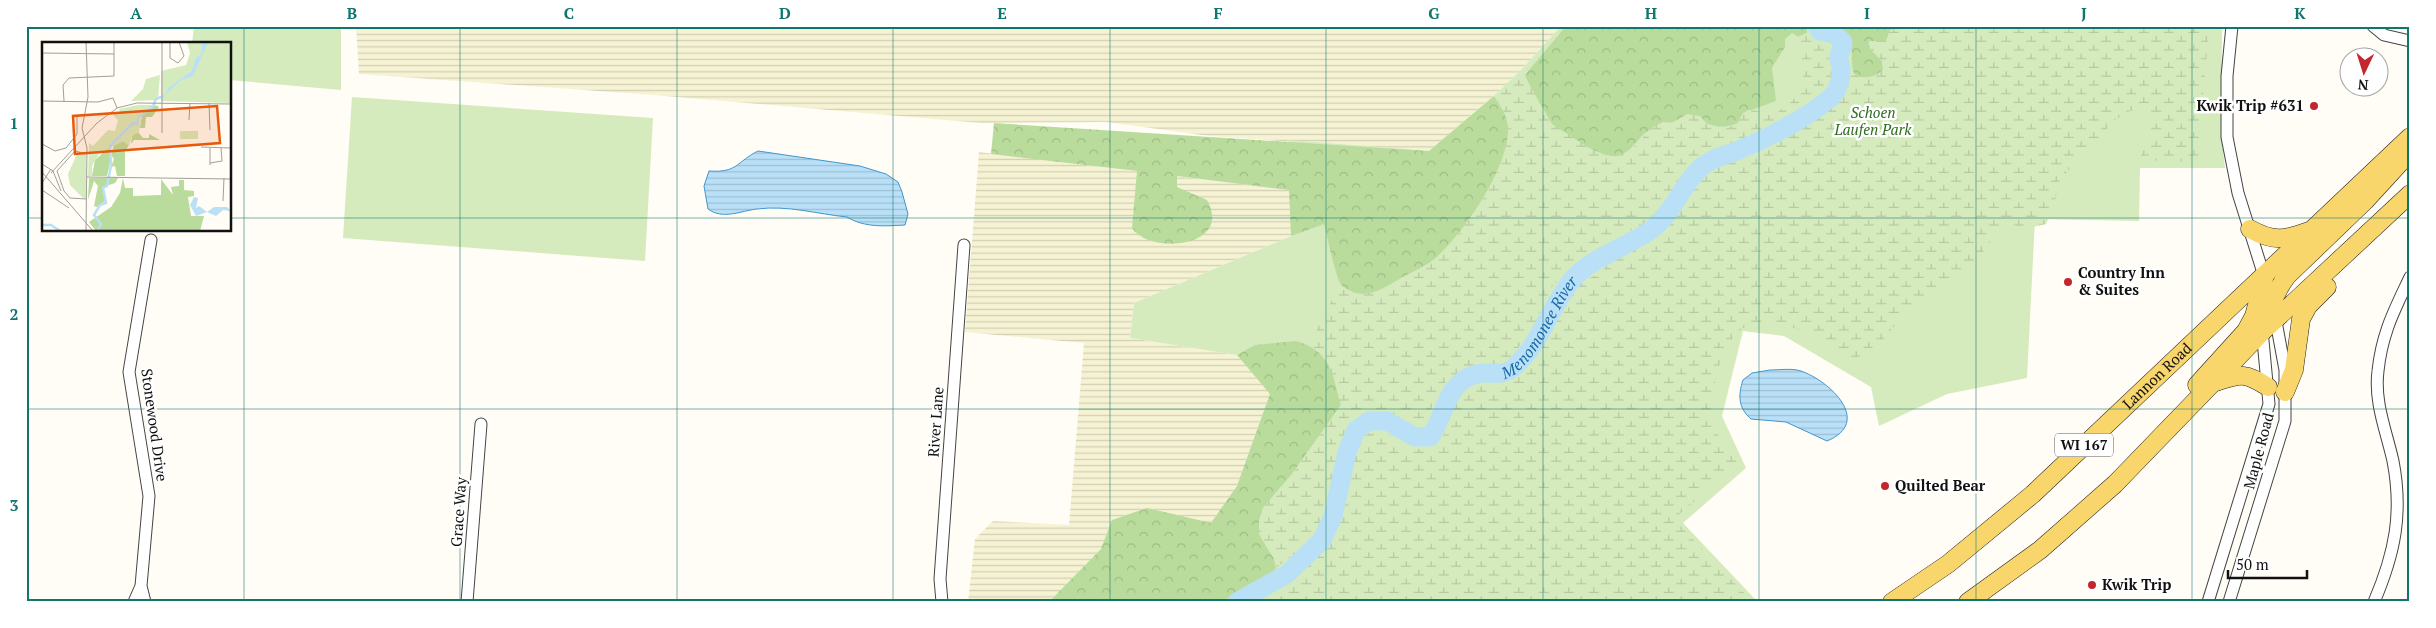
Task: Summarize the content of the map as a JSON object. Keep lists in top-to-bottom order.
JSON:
{
  "streets": {
    "main road": ["Lannon Road", "WI 167"],
    "street": [
      "River Lane",
      "Stonewood Drive",
      "Maple Road",
      "Grace Way"
    ]
  },
  "crossings": [
    ["Lannon Road", "Maple Road"],
    ["WI 167", "Maple Road"]
  ],
  "water": ["Menomonee River"],
  "parks": ["Schoen Laufen Park"],
  "places": [
    "Kwik Trip #631",
    "Country Inn & Suites",
    "Quilted Bear",
    "Kwik Trip"
  ],
  "scale_bar": "50 m",
  "north": "bottom",
  "grid": {
    "columns": [
      "A",
      "B",
      "C",
      "D",
      "E",
      "F",
      "G",
      "H",
      "I",
      "J",
      "K"
    ],
    "rows": ["1", "2", "3"]
  }
}
